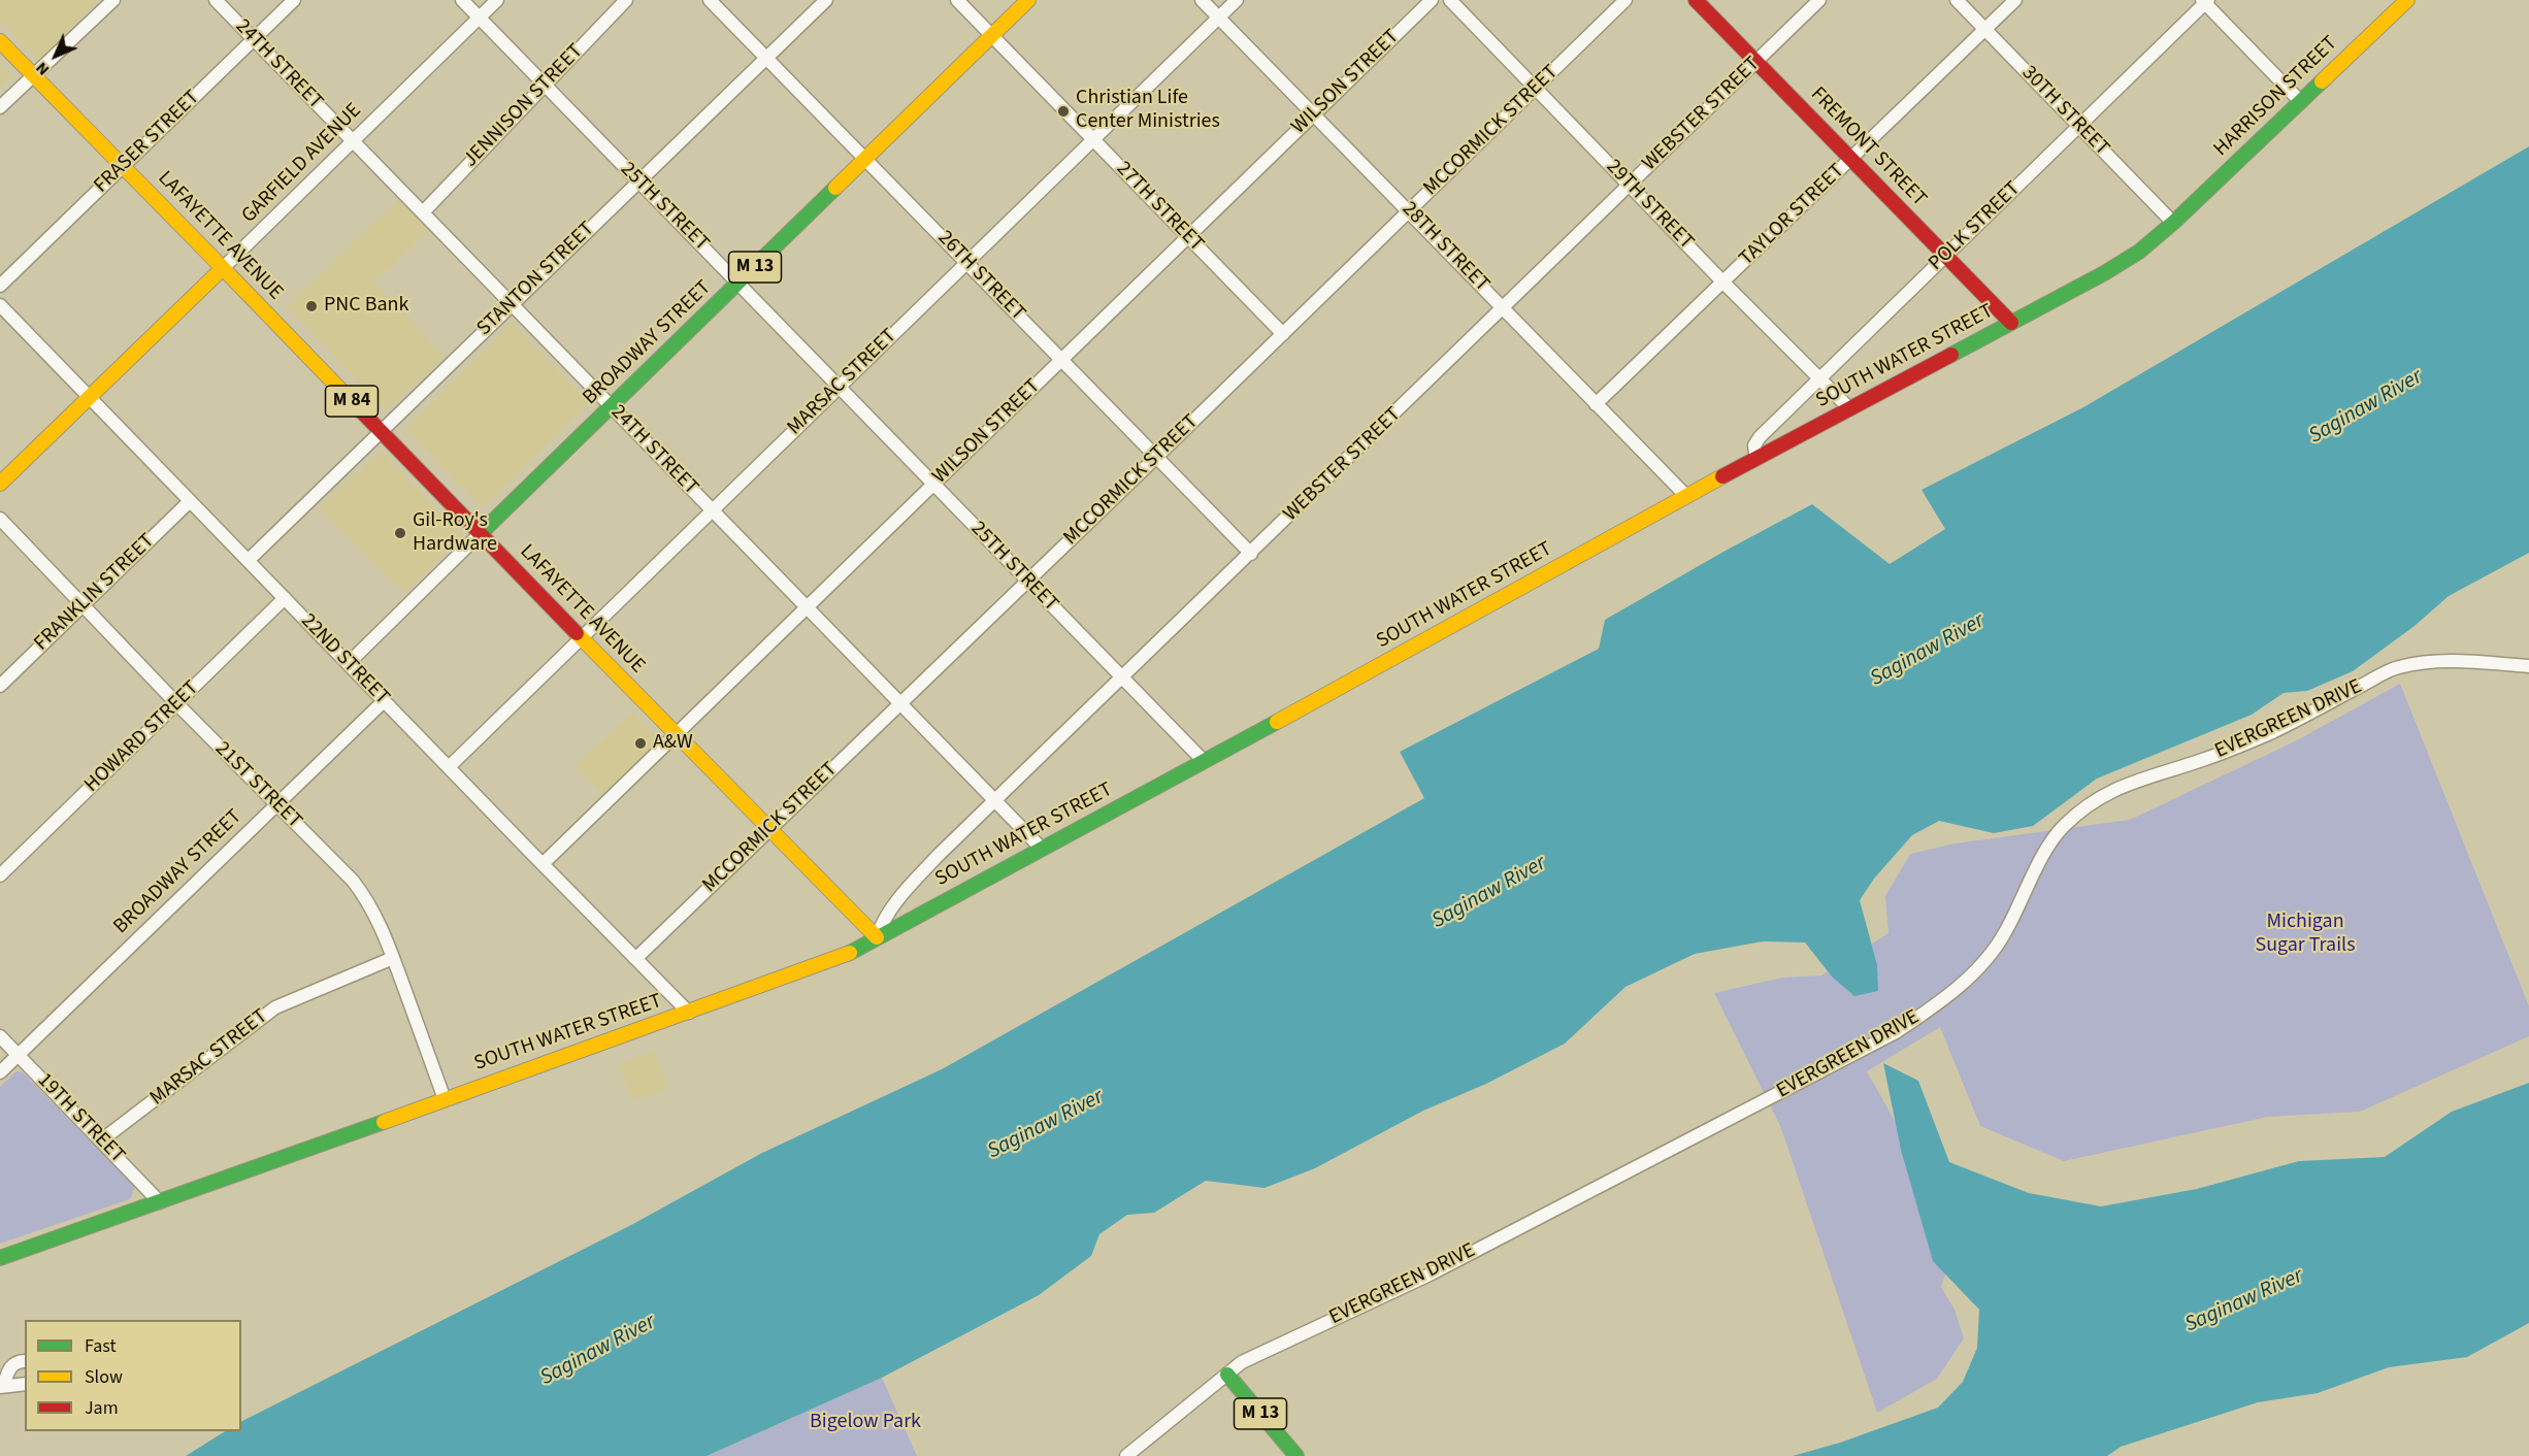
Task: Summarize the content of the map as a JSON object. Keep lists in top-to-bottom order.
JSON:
{
  "streets": {
    "street": [
      "24TH STREET",
      "WILSON STREET",
      "HARRISON STREET",
      "JENNISON STREET",
      "30TH STREET",
      "WEBSTER STREET",
      "MCCORMICK STREET",
      "FRASER STREET",
      "FREMONT STREET",
      "GARFIELD AVENUE",
      "29TH STREET",
      "25TH STREET",
      "27TH STREET",
      "TAYLOR STREET",
      "POLK STREET",
      "LAFAYETTE AVENUE",
      "28TH STREET",
      "M 13",
      "26TH STREET",
      "STANTON STREET",
      "BROADWAY STREET",
      "SOUTH WATER STREET",
      "MARSAC STREET",
      "M 84",
      "FRANKLIN STREET",
      "22ND STREET",
      "EVERGREEN DRIVE",
      "HOWARD STREET",
      "21ST STREET",
      "19TH STREET"
    ]
  },
  "crossings": [
    ["24TH STREET", "WILSON STREET"],
    ["24TH STREET", "JENNISON STREET"],
    ["24TH STREET", "WEBSTER STREET"],
    ["24TH STREET", "MCCORMICK STREET"],
    ["24TH STREET", "FRASER STREET"],
    ["24TH STREET", "GARFIELD AVENUE"],
    ["24TH STREET", "STANTON STREET"],
    ["24TH STREET", "BROADWAY STREET"],
    ["24TH STREET", "SOUTH WATER STREET"],
    ["24TH STREET", "MARSAC STREET"],
    ["WILSON STREET", "25TH STREET"],
    ["WILSON STREET", "27TH STREET"],
    ["WILSON STREET", "LAFAYETTE AVENUE"],
    ["WILSON STREET", "28TH STREET"],
    ["WILSON STREET", "26TH STREET"],
    ["WILSON STREET", "22ND STREET"],
    ["HARRISON STREET", "30TH STREET"],
    ["HARRISON STREET", "FREMONT STREET"],
    ["HARRISON STREET", "SOUTH WATER STREET"],
    ["JENNISON STREET", "25TH STREET"],
    ["30TH STREET", "TAYLOR STREET"],
    ["30TH STREET", "POLK STREET"],
    ["WEBSTER STREET", "FREMONT STREET"],
    ["WEBSTER STREET", "29TH STREET"],
    ["WEBSTER STREET", "25TH STREET"],
    ["WEBSTER STREET", "LAFAYETTE AVENUE"],
    ["WEBSTER STREET", "28TH STREET"],
    ["WEBSTER STREET", "26TH STREET"],
    ["WEBSTER STREET", "SOUTH WATER STREET"],
    ["MCCORMICK STREET", "29TH STREET"],
    ["MCCORMICK STREET", "25TH STREET"],
    ["MCCORMICK STREET", "27TH STREET"],
    ["MCCORMICK STREET", "LAFAYETTE AVENUE"],
    ["MCCORMICK STREET", "28TH STREET"],
    ["MCCORMICK STREET", "26TH STREET"],
    ["MCCORMICK STREET", "22ND STREET"],
    ["FRASER STREET", "LAFAYETTE AVENUE"],
    ["FREMONT STREET", "TAYLOR STREET"],
    ["FREMONT STREET", "POLK STREET"],
    ["FREMONT STREET", "SOUTH WATER STREET"],
    ["GARFIELD AVENUE", "25TH STREET"],
    ["GARFIELD AVENUE", "LAFAYETTE AVENUE"],
    ["GARFIELD AVENUE", "22ND STREET"],
    ["29TH STREET", "TAYLOR STREET"],
    ["29TH STREET", "POLK STREET"],
    ["29TH STREET", "SOUTH WATER STREET"],
    ["25TH STREET", "STANTON STREET"],
    ["25TH STREET", "BROADWAY STREET"],
    ["25TH STREET", "SOUTH WATER STREET"],
    ["25TH STREET", "MARSAC STREET"],
    ["27TH STREET", "BROADWAY STREET"],
    ["27TH STREET", "MARSAC STREET"],
    ["TAYLOR STREET", "28TH STREET"],
    ["POLK STREET", "SOUTH WATER STREET"],
    ["LAFAYETTE AVENUE", "STANTON STREET"],
    ["LAFAYETTE AVENUE", "BROADWAY STREET"],
    ["LAFAYETTE AVENUE", "SOUTH WATER STREET"],
    ["LAFAYETTE AVENUE", "MARSAC STREET"],
    ["28TH STREET", "SOUTH WATER STREET"],
    ["28TH STREET", "MARSAC STREET"],
    ["M 13", "EVERGREEN DRIVE"],
    ["26TH STREET", "STANTON STREET"],
    ["26TH STREET", "BROADWAY STREET"],
    ["26TH STREET", "MARSAC STREET"],
    ["STANTON STREET", "22ND STREET"],
    ["BROADWAY STREET", "22ND STREET"],
    ["BROADWAY STREET", "21ST STREET"],
    ["BROADWAY STREET", "19TH STREET"],
    ["SOUTH WATER STREET", "22ND STREET"],
    ["SOUTH WATER STREET", "21ST STREET"],
    ["SOUTH WATER STREET", "19TH STREET"],
    ["MARSAC STREET", "22ND STREET"],
    ["MARSAC STREET", "21ST STREET"],
    ["MARSAC STREET", "19TH STREET"],
    ["FRANKLIN STREET", "22ND STREET"],
    ["FRANKLIN STREET", "21ST STREET"],
    ["22ND STREET", "HOWARD STREET"],
    ["HOWARD STREET", "21ST STREET"]
  ],
  "water": ["Saginaw River"],
  "parks": ["Michigan Sugar Trails", "Bigelow Park"],
  "places": [
    "Christian Life Center Ministries",
    "PNC Bank",
    "Gil-Roy's Hardware",
    "A&W"
  ],
  "legend": ["Fast", "Slow", "Jam"],
  "north": "bottom left"
}
